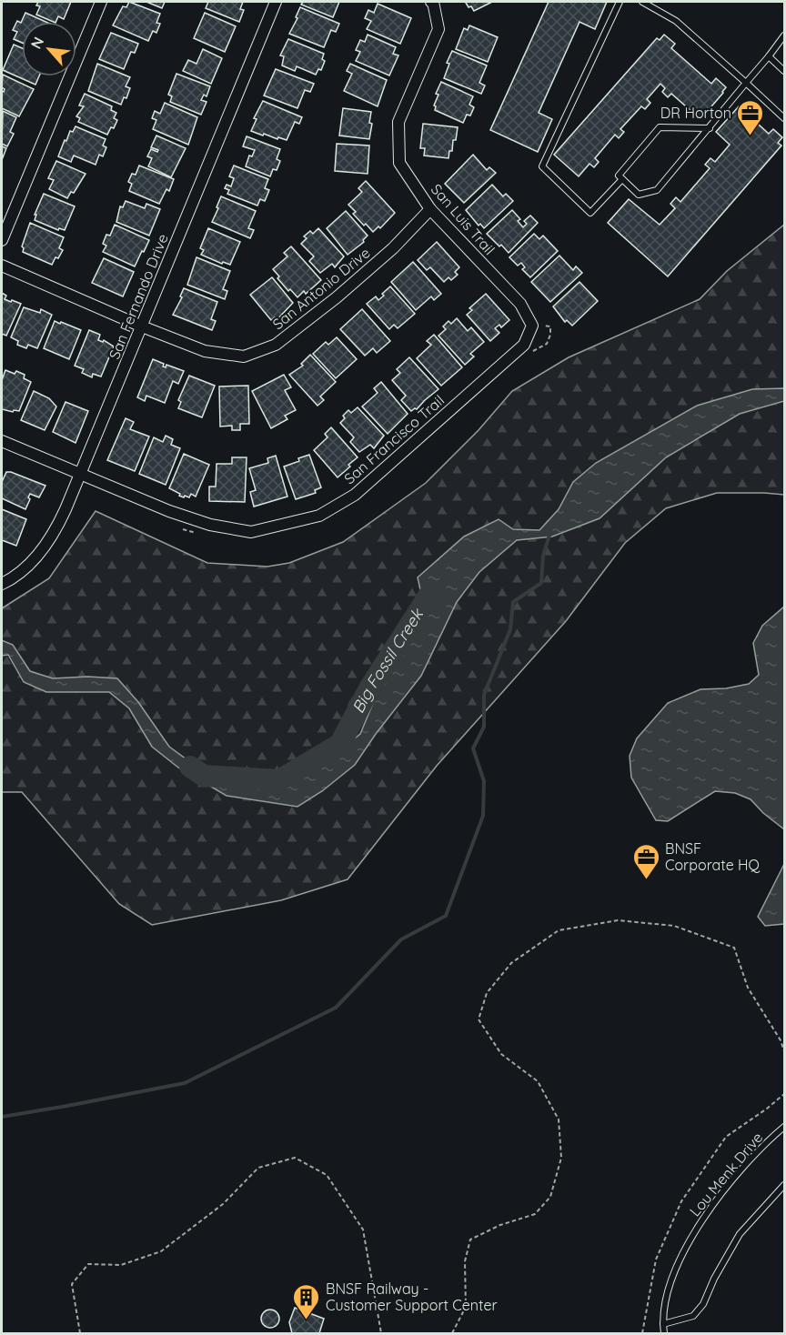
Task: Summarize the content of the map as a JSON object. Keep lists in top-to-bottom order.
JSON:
{
  "streets": {
    "street": [
      "San Luis Trail",
      "San Antonio Drive",
      "San Fernando Drive",
      "San Francisco Trail"
    ],
    "lane": ["Lou Menk Drive"]
  },
  "crossings": [
    ["San Luis Trail", "San Antonio Drive"],
    ["San Luis Trail", "San Francisco Trail"],
    ["San Antonio Drive", "San Fernando Drive"],
    ["San Fernando Drive", "San Francisco Trail"]
  ],
  "water": ["Big Fossil Creek"],
  "places": {
    "office": ["DR Horton", "BNSF Corporate HQ"],
    "building": ["BNSF Railway - Customer Support Center"]
  },
  "north": "top left"
}
